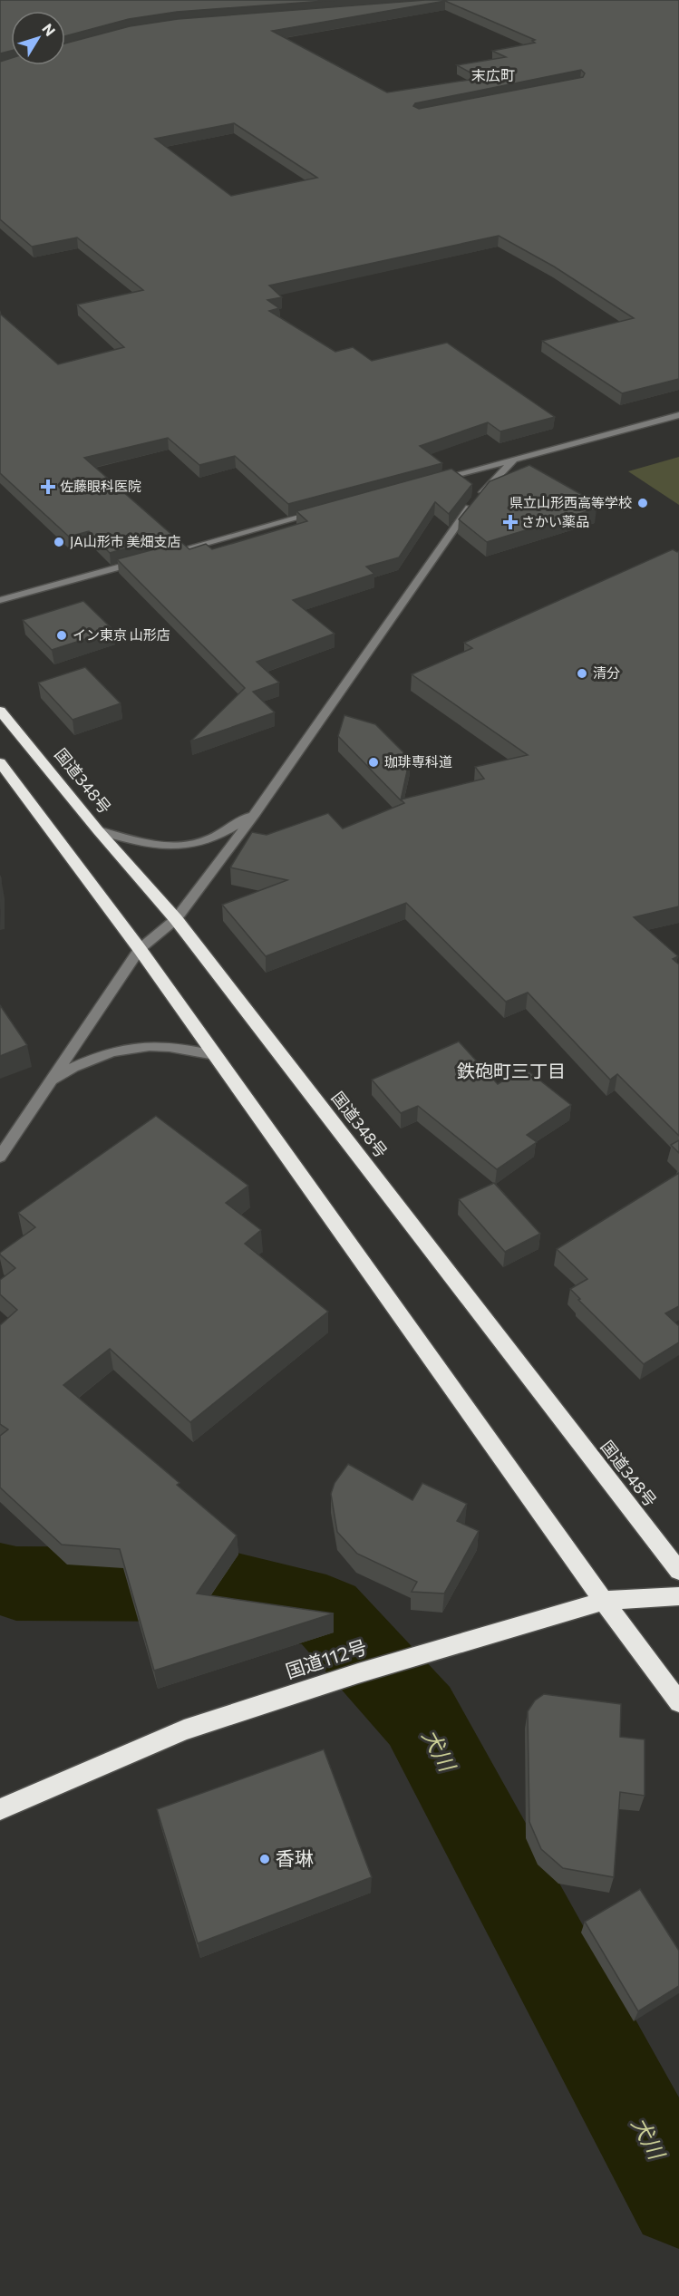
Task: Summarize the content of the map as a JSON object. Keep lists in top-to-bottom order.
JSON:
{
  "streets": {
    "highway": ["国道348号", "国道112号"]
  },
  "districts": ["末広町", "鉄砲町三丁目"],
  "water": ["犬川"],
  "places": {
    "health": ["佐藤眼科医院", "さかい薬品"],
    "other": [
      "県立山形西高等学校",
      "JA山形市 美畑支店",
      "イン東京 山形店",
      "清分",
      "珈琲専科道",
      "香琳"
    ]
  },
  "north": "top right"
}
